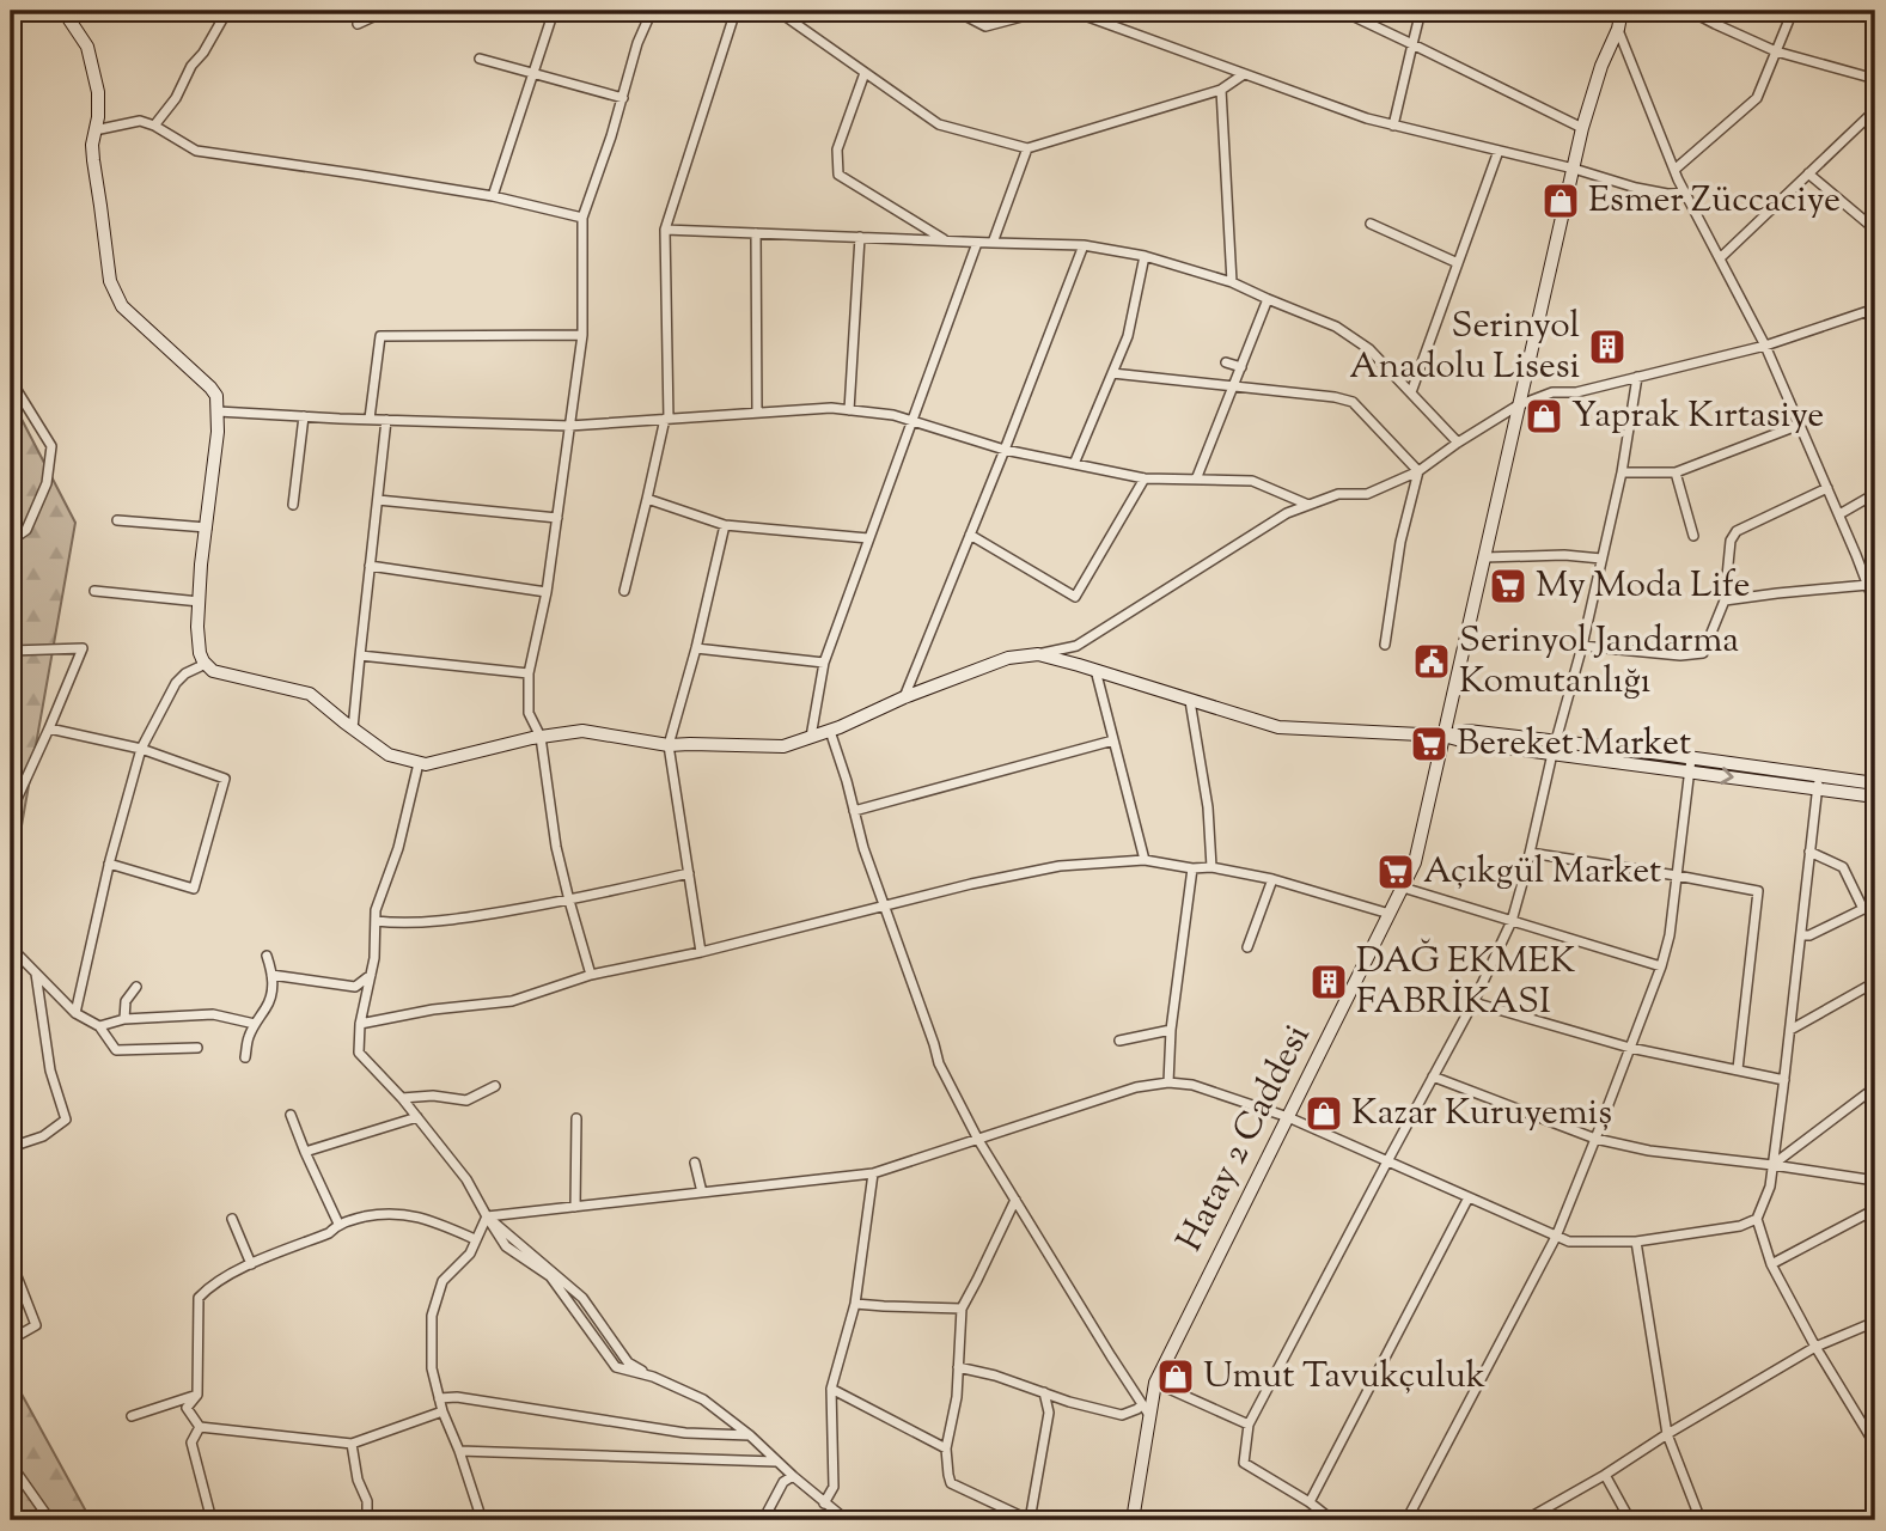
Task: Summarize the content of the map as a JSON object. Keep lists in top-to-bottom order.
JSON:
{
  "streets": {
    "street": ["Hatay 2 Caddesi"]
  },
  "places": {
    "shop": [
      "Esmer Züccaciye",
      "Yaprak Kırtasiye",
      "Kazar Kuruyemiş",
      "Umut Tavukçuluk"
    ],
    "building": ["Serinyol Anadolu Lisesi", "DAĞ EKMEK FABRİKASI"],
    "supermarket": ["My Moda Life", "Bereket Market", "Açıkgül Market"],
    "public building": ["Serinyol Jandarma Komutanlığı"]
  }
}
